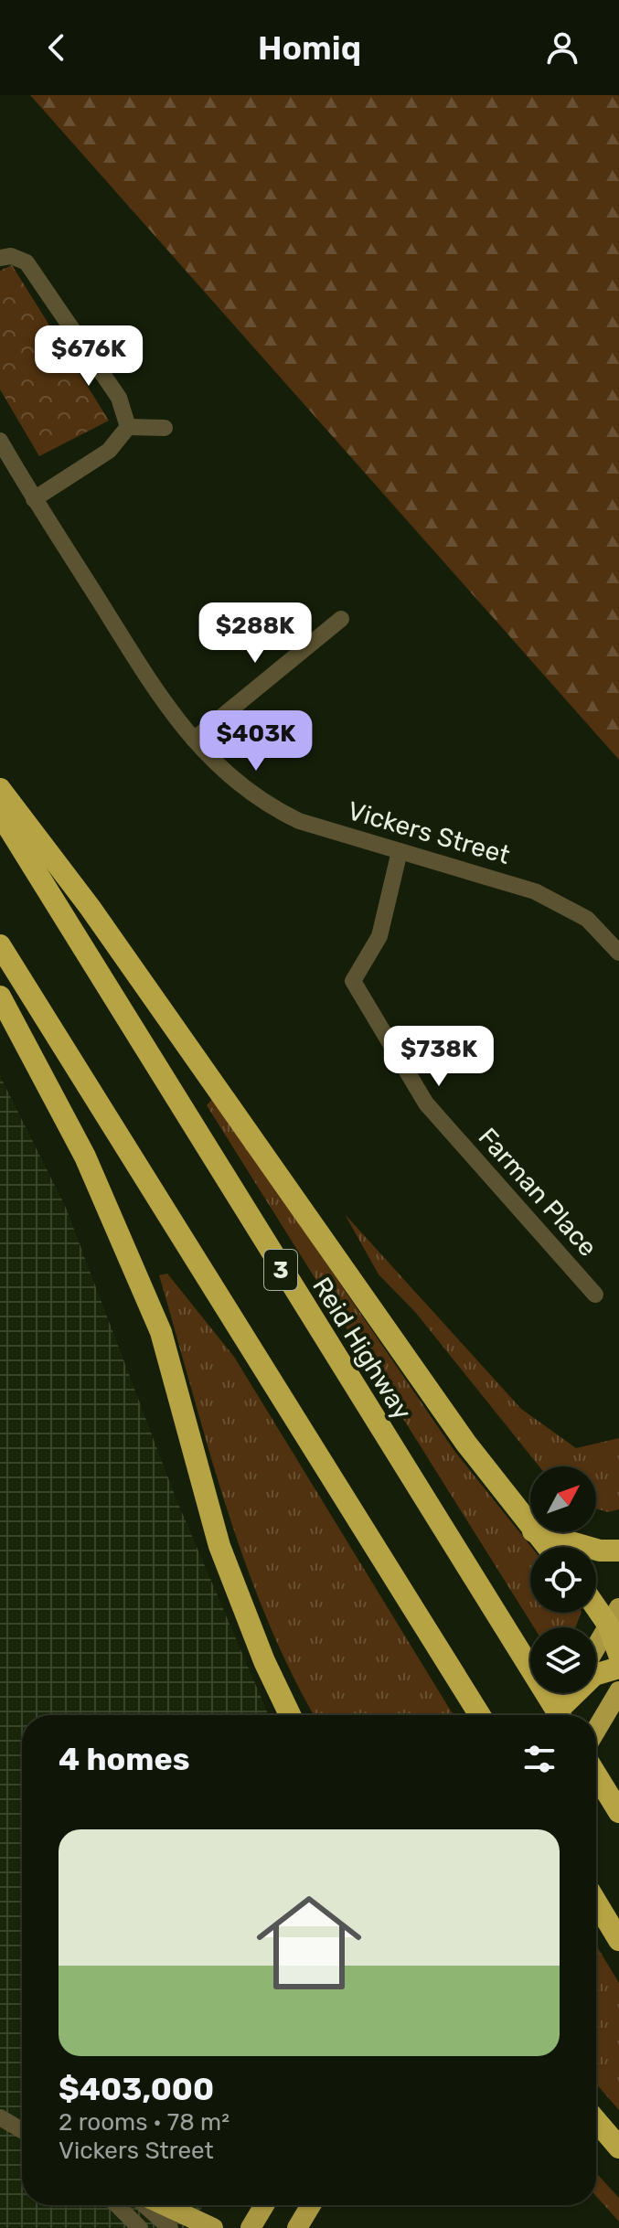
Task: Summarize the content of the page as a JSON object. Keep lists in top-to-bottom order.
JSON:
{
  "streets": {
    "highway": ["3", "Reid Highway"],
    "street": ["Vickers Street", "Farman Place"]
  },
  "crossings": [
    ["Vickers Street", "Farman Place"]
  ],
  "north": "top right",
  "page": {
    "header": "Homiq",
    "price": [
      "$676K",
      "$288K",
      "$403K",
      "$738K"
    ],
    "heading": "4 homes",
    "list": [
      {
        "name": "$403,000",
        "note": "2 rooms · 78 m² · Vickers Street"
      }
    ]
  }
}
